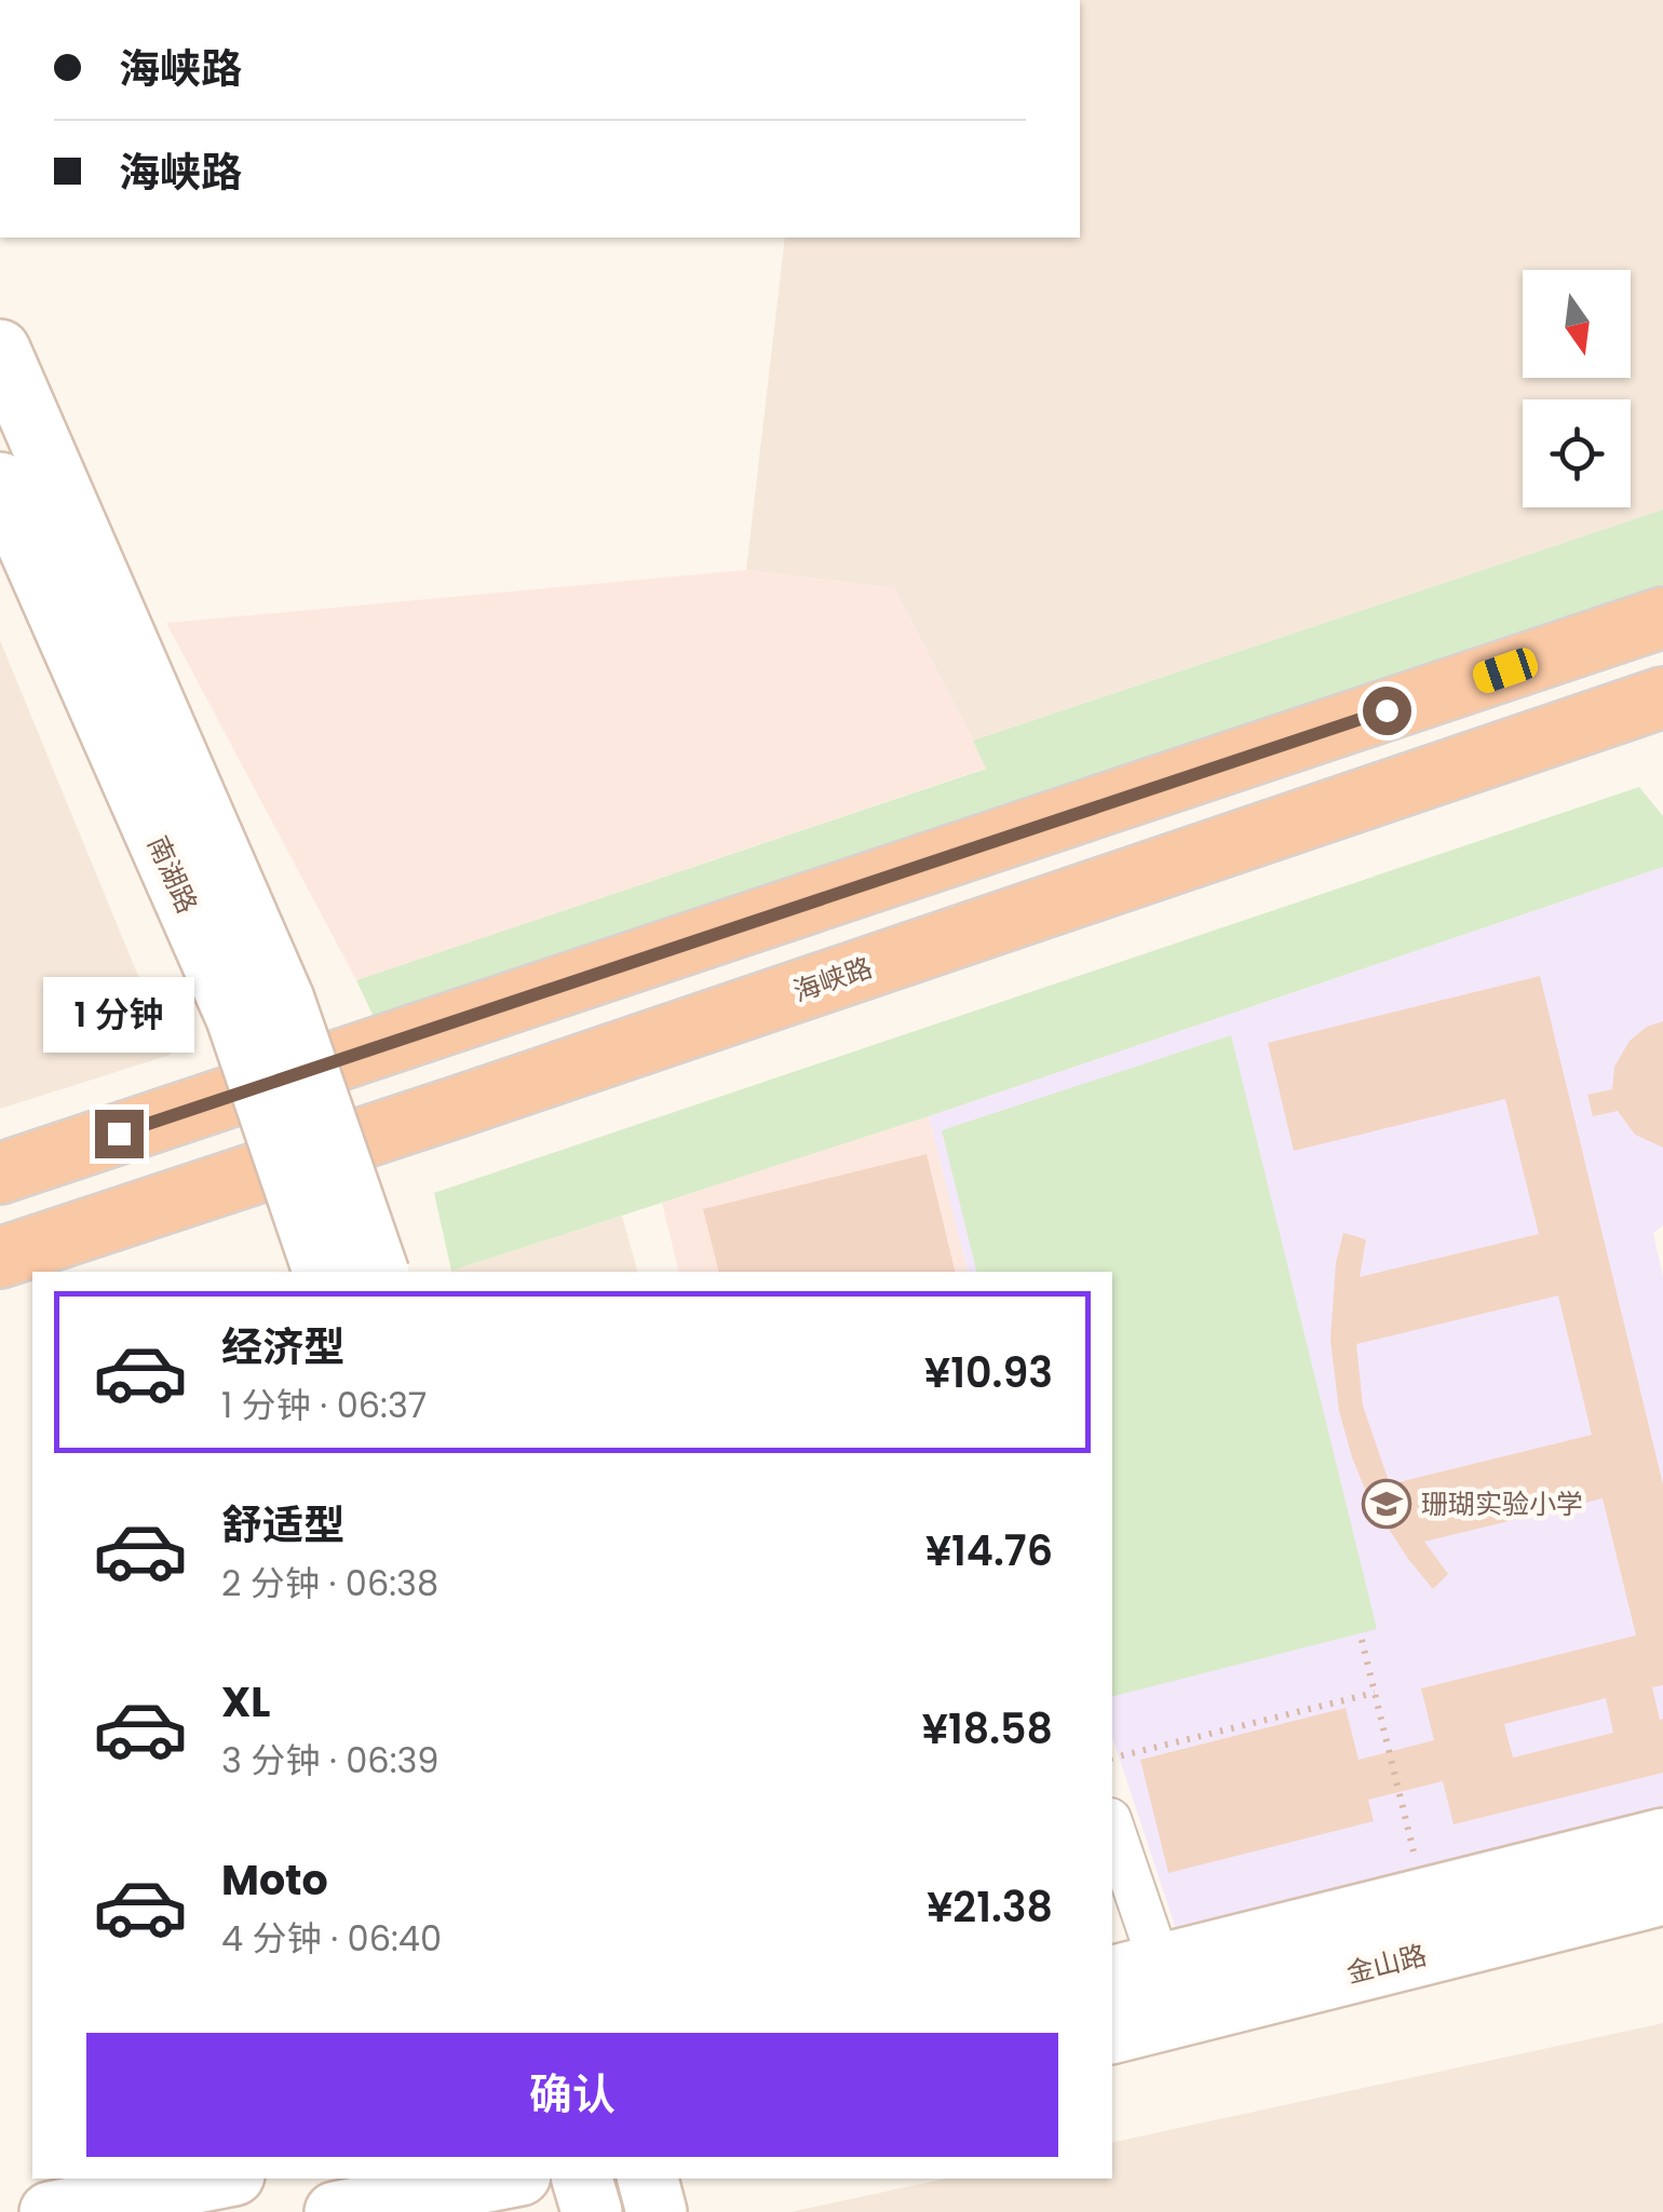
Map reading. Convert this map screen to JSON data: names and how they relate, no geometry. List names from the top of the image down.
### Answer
{
  "streets": {
    "highway": ["海峡路"],
    "main road": ["南湖路", "金山路"]
  },
  "places": {
    "school or university": ["珊瑚实验小学"]
  },
  "north": "bottom",
  "page": {
    "banner": ["海峡路", "海峡路"],
    "bubble": "1 分钟",
    "list": [
      {
        "name": "经济型",
        "note": "1 分钟 · 06:37",
        "value": "¥10.93"
      },
      {
        "name": "舒适型",
        "note": "2 分钟 · 06:38",
        "value": "¥14.76"
      },
      {
        "name": "XL",
        "note": "3 分钟 · 06:39",
        "value": "¥18.58"
      },
      {
        "name": "Moto",
        "note": "4 分钟 · 06:40",
        "value": "¥21.38"
      }
    ],
    "buttons": "确认"
  }
}
